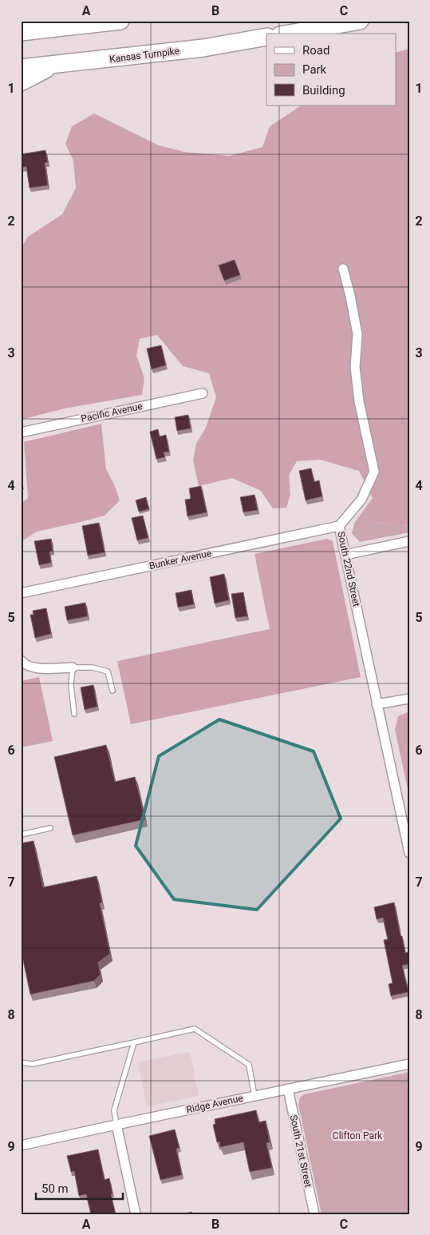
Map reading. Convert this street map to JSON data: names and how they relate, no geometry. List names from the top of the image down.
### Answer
{
  "streets": {
    "highway": ["Kansas Turnpike"],
    "street": [
      "Pacific Avenue",
      "Bunker Avenue",
      "South 22nd Street",
      "Ridge Avenue",
      "South 21st Street"
    ]
  },
  "crossings": [
    ["Bunker Avenue", "South 22nd Street"],
    ["Ridge Avenue", "South 21st Street"]
  ],
  "parks": ["Clifton Park"],
  "legend": ["Road", "Park", "Building"],
  "scale_bar": "50 m",
  "grid": {
    "columns": ["A", "B", "C"],
    "rows": [
      "1",
      "2",
      "3",
      "4",
      "5",
      "6",
      "7",
      "8",
      "9"
    ]
  }
}
